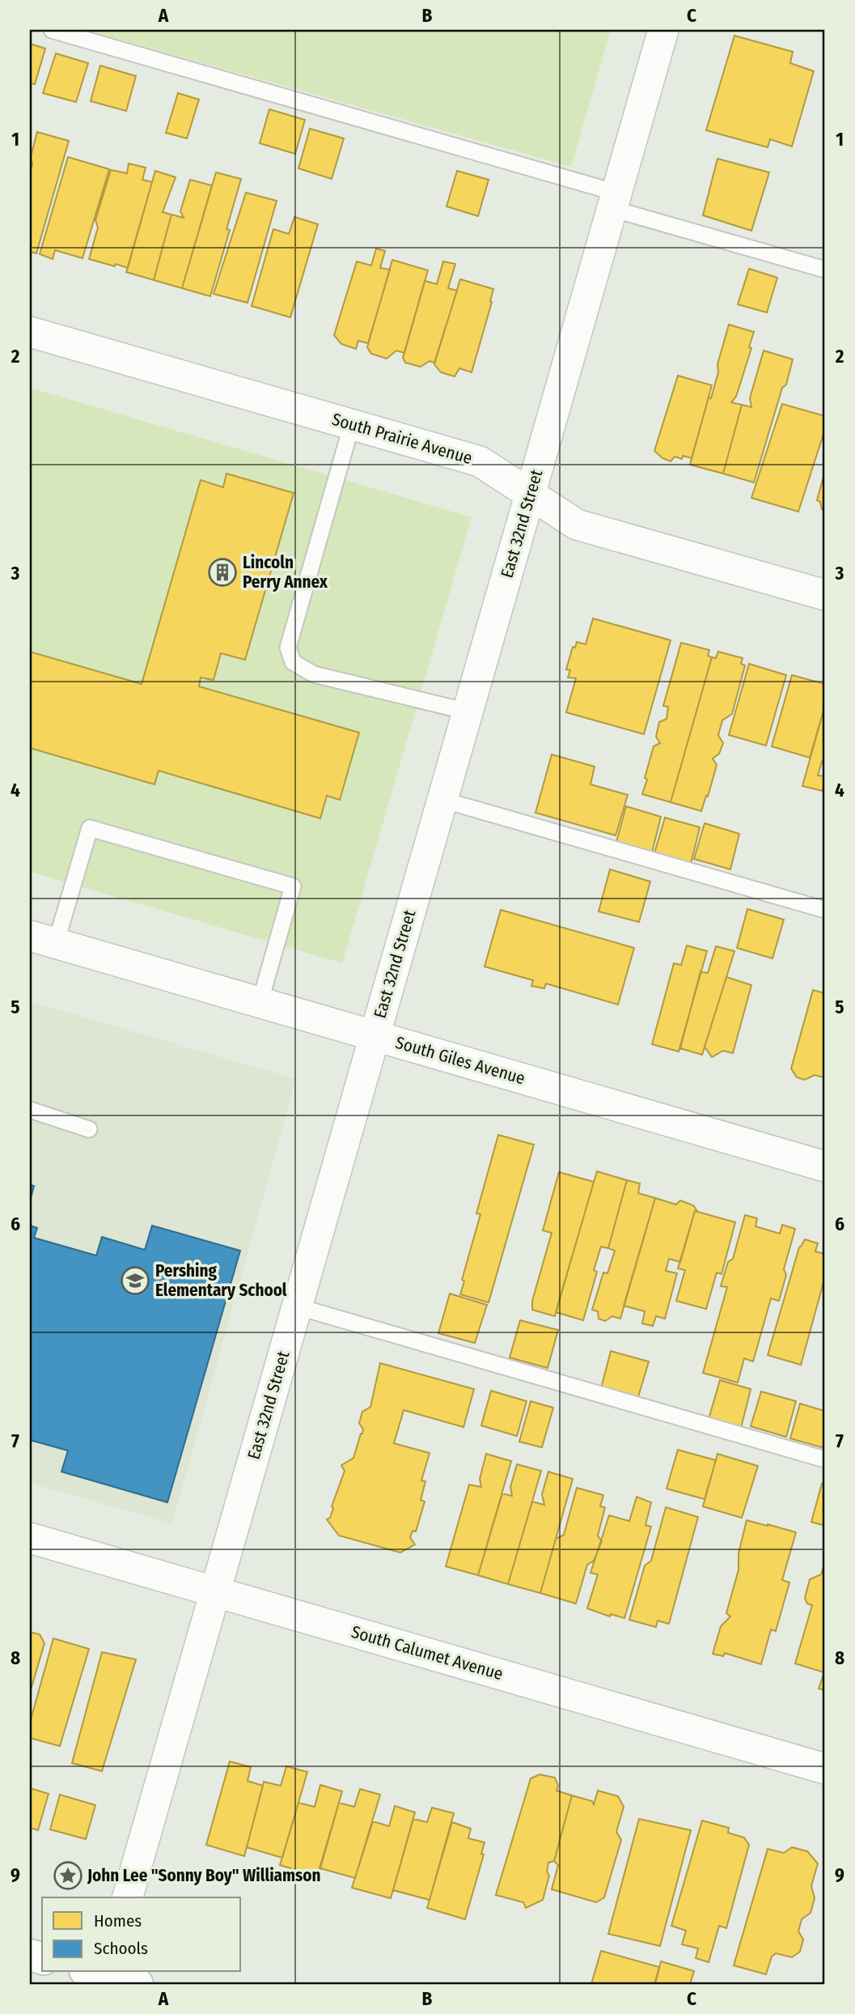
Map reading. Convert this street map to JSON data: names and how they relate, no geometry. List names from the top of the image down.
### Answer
{
  "streets": {
    "street": [
      "South Prairie Avenue",
      "East 32nd Street",
      "South Giles Avenue",
      "South Calumet Avenue"
    ]
  },
  "crossings": [
    ["South Prairie Avenue", "East 32nd Street"],
    ["East 32nd Street", "South Giles Avenue"],
    ["East 32nd Street", "South Calumet Avenue"]
  ],
  "places": {
    "building": ["Lincoln Perry Annex"],
    "school or university": ["Pershing Elementary School"],
    "place": ["John Lee \"Sonny Boy\" Williamson"]
  },
  "legend": ["Homes", "Schools"],
  "grid": {
    "columns": ["A", "B", "C"],
    "rows": [
      "1",
      "2",
      "3",
      "4",
      "5",
      "6",
      "7",
      "8",
      "9"
    ]
  }
}
